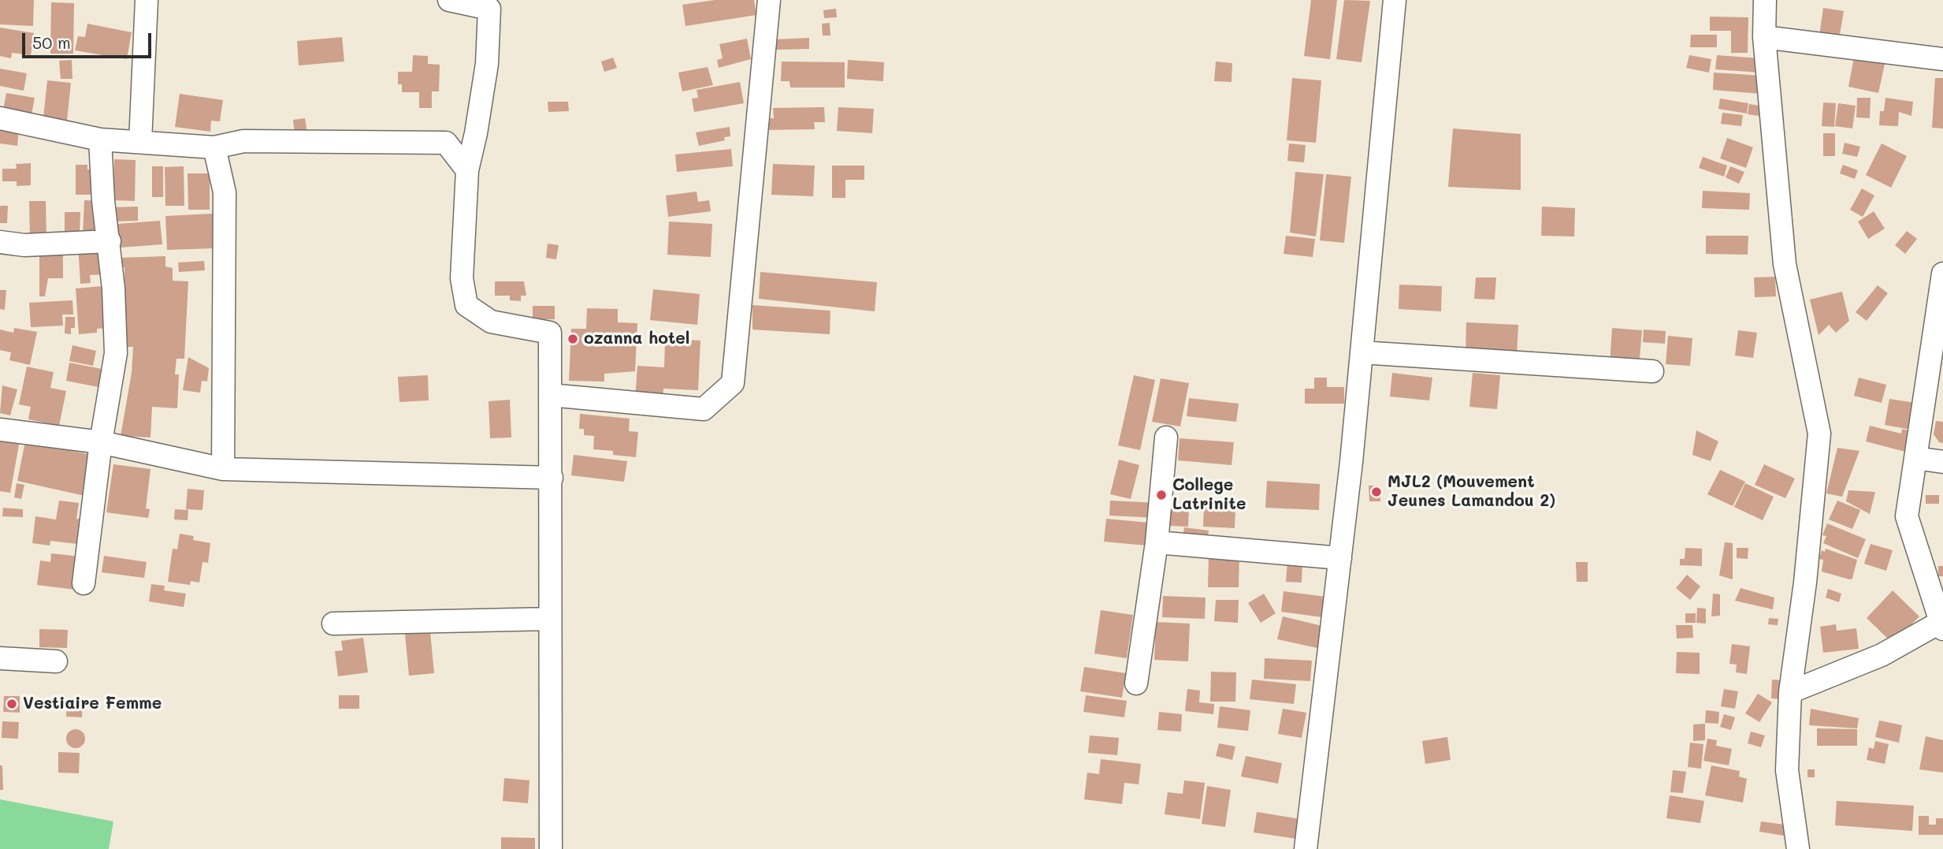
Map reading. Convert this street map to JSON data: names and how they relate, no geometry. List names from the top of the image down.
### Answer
{
  "places": [
    "ozanna hotel",
    "MJL2 (Mouvement Jeunes Lamandou 2)",
    "College Latrinite",
    "Vestiaire Femme"
  ],
  "scale_bar": "50 m"
}
